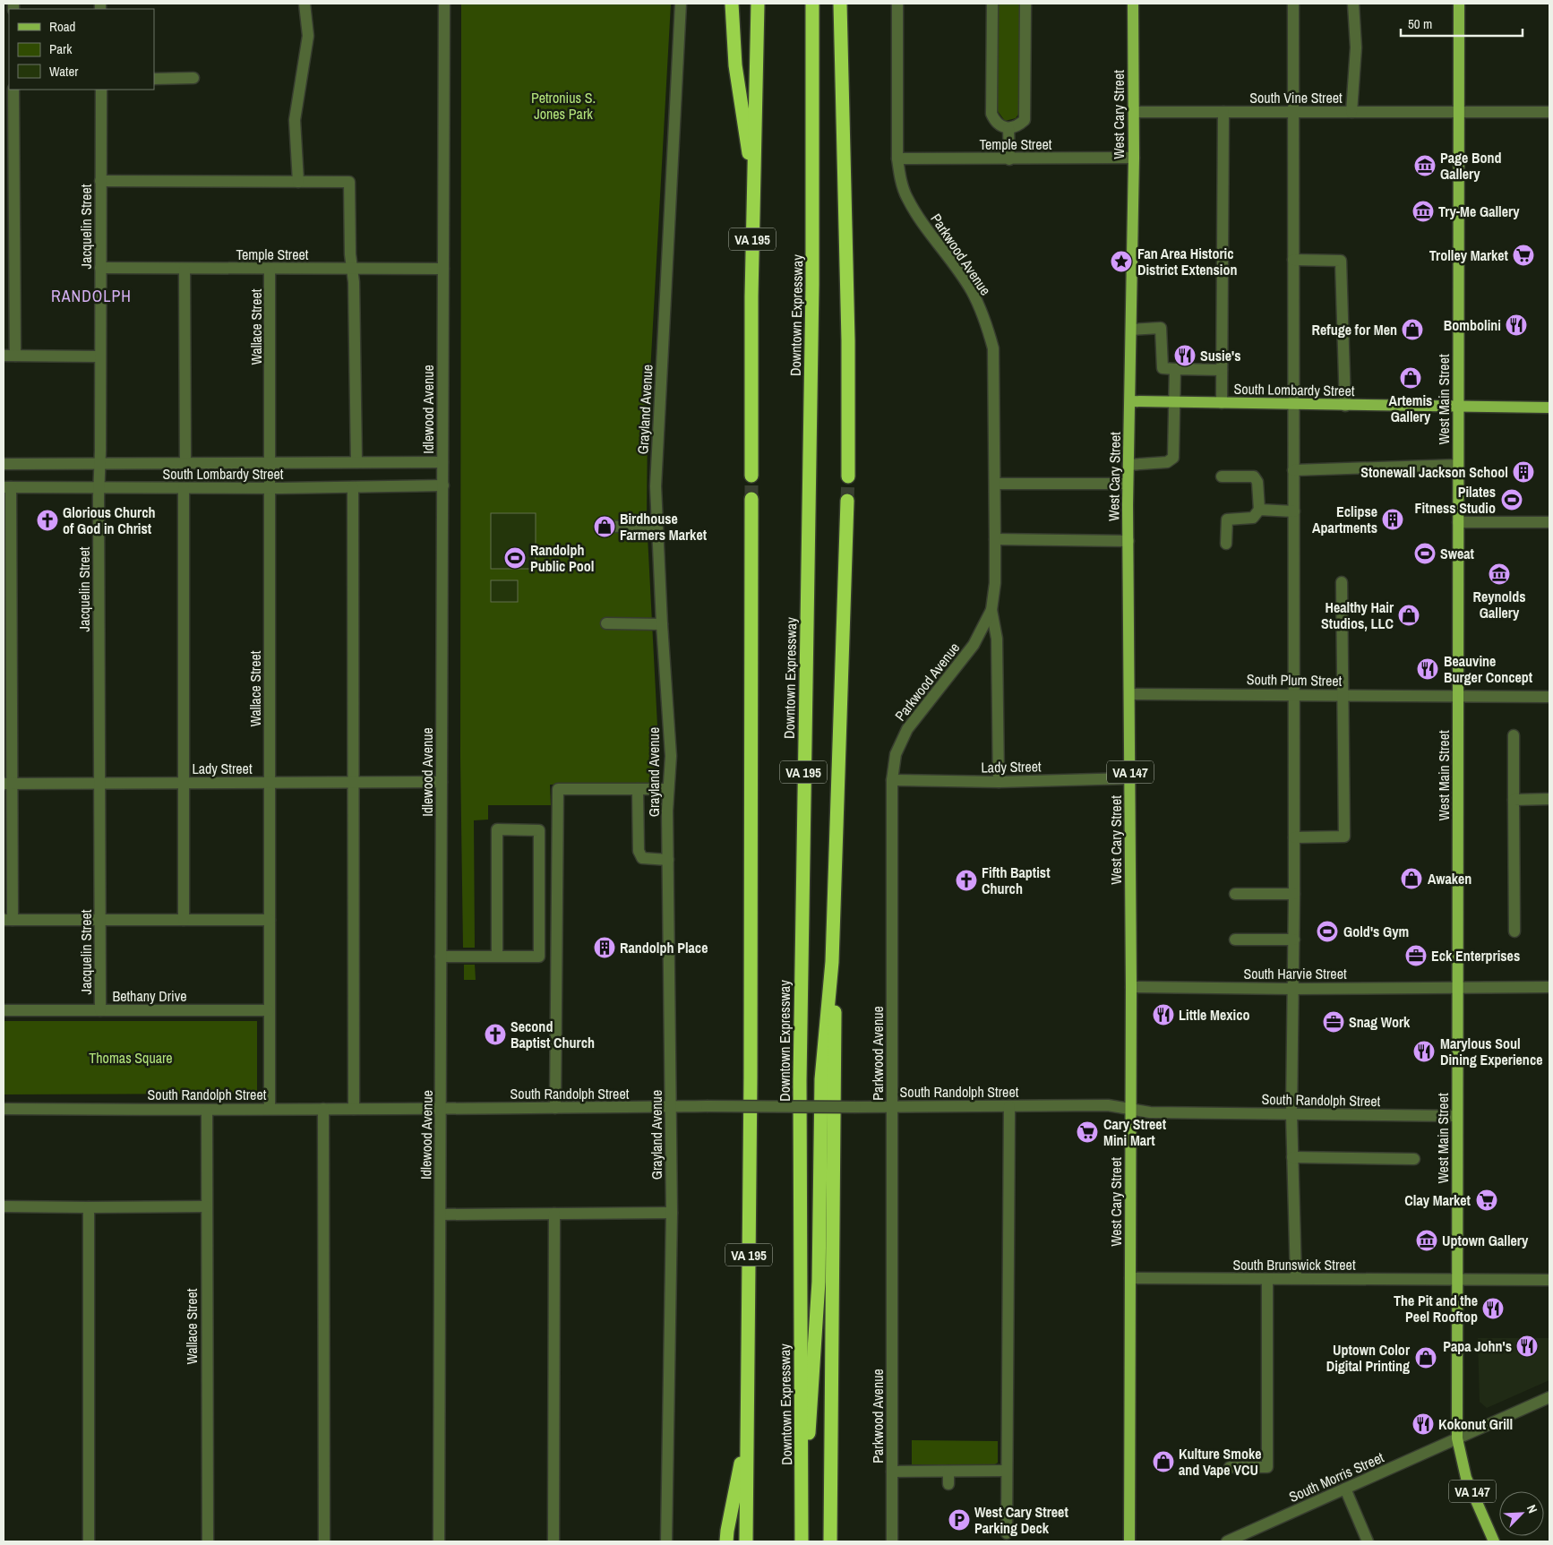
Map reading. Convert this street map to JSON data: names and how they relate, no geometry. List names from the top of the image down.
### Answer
{
  "streets": {
    "highway": ["VA 195", "Downtown Expressway"],
    "main road": [
      "West Cary Street",
      "South Lombardy Street",
      "West Main Street",
      "VA 147"
    ],
    "street": [
      "South Vine Street",
      "Temple Street",
      "Jacquelin Street",
      "Parkwood Avenue",
      "Wallace Street",
      "Idlewood Avenue",
      "Grayland Avenue",
      "South Plum Street",
      "Lady Street",
      "South Harvie Street",
      "Bethany Drive",
      "South Randolph Street",
      "South Brunswick Street",
      "South Morris Street"
    ]
  },
  "crossings": [
    ["South Vine Street", "West Cary Street"],
    ["South Vine Street", "West Main Street"],
    ["West Cary Street", "Temple Street"],
    ["West Cary Street", "South Lombardy Street"],
    ["West Cary Street", "South Plum Street"],
    ["West Cary Street", "Lady Street"],
    ["West Cary Street", "South Harvie Street"],
    ["West Cary Street", "South Randolph Street"],
    ["West Cary Street", "South Brunswick Street"],
    ["Temple Street", "Jacquelin Street"],
    ["Temple Street", "Parkwood Avenue"],
    ["Temple Street", "Wallace Street"],
    ["Temple Street", "Idlewood Avenue"],
    ["Jacquelin Street", "South Lombardy Street"],
    ["Jacquelin Street", "Lady Street"],
    ["Jacquelin Street", "Bethany Drive"],
    ["Parkwood Avenue", "Lady Street"],
    ["Parkwood Avenue", "South Randolph Street"],
    ["Wallace Street", "South Lombardy Street"],
    ["Wallace Street", "Lady Street"],
    ["Wallace Street", "Bethany Drive"],
    ["Wallace Street", "South Randolph Street"],
    ["South Lombardy Street", "West Main Street"],
    ["South Lombardy Street", "Idlewood Avenue"],
    ["West Main Street", "South Plum Street"],
    ["West Main Street", "South Harvie Street"],
    ["West Main Street", "South Randolph Street"],
    ["West Main Street", "South Brunswick Street"],
    ["West Main Street", "South Morris Street"],
    ["Idlewood Avenue", "Lady Street"],
    ["Idlewood Avenue", "South Randolph Street"],
    ["Grayland Avenue", "South Randolph Street"]
  ],
  "districts": ["RANDOLPH"],
  "parks": ["Petronius S. Jones Park", "Thomas Square"],
  "places": {
    "museum": [
      "Page Bond Gallery",
      "Try-Me Gallery",
      "Reynolds Gallery",
      "Uptown Gallery"
    ],
    "supermarket": ["Trolley Market", "Cary Street Mini Mart", "Clay Market"],
    "place": ["Fan Area Historic District Extension"],
    "restaurant": [
      "Bombolini",
      "Susie's",
      "Beauvine Burger Concept",
      "Little Mexico",
      "Marylous Soul Dining Experience",
      "The Pit and the Peel Rooftop",
      "Papa John's",
      "Kokonut Grill"
    ],
    "shop": [
      "Refuge for Men",
      "Artemis Gallery",
      "Birdhouse Farmers Market",
      "Healthy Hair Studios, LLC",
      "Awaken",
      "Uptown Color Digital Printing",
      "Kulture Smoke and Vape VCU"
    ],
    "building": ["Stonewall Jackson School", "Eclipse Apartments", "Randolph Place"],
    "sports": [
      "Pilates Fitness Studio",
      "Sweat",
      "Randolph Public Pool",
      "Gold's Gym"
    ],
    "church": ["Glorious Church of God in Christ", "Fifth Baptist Church", "Second Baptist Church"],
    "office": ["Eck Enterprises", "Snag Work"],
    "parking": ["West Cary Street Parking Deck"]
  },
  "legend": ["Road", "Park", "Water"],
  "scale_bar": "50 m",
  "north": "top right"
}
